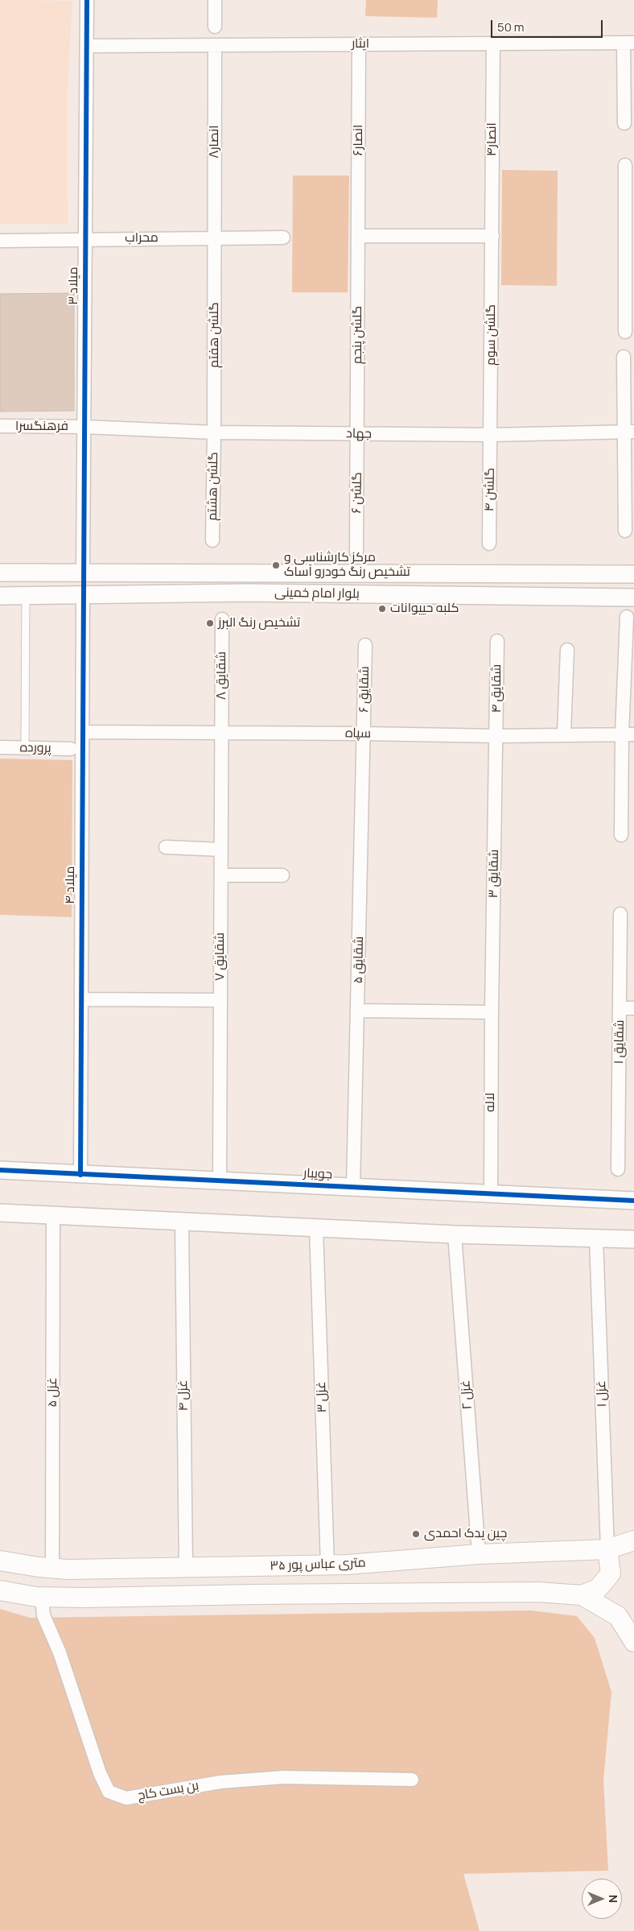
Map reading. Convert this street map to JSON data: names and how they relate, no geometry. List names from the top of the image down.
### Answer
{
  "streets": {
    "main road": ["۳۵ متری عباس پور"],
    "street": [
      "ایثار",
      "انصار۴",
      "انصار۶",
      "انصار۸",
      "محراب",
      "میلاد ۳",
      "گلشن هفتم",
      "گلشن پنجم",
      "گلشن سوم",
      "فرهنگسرا",
      "جهاد",
      "گلشن هشتم",
      "گلشن ۴",
      "گلشن ۶",
      "بلوار امام خمینی",
      "شقایق ۸",
      "شقایق ۴",
      "شقایق ۶",
      "سپاه",
      "پرورده",
      "شقایق ۳",
      "میلاد ۴",
      "شقایق ۷",
      "شقایق ۵",
      "شقایق ۱",
      "لاله",
      "جویبار",
      "غزل ۵",
      "غزل ۱",
      "غزل ۲",
      "غزل ۴",
      "غزل ۳",
      "بن بست کاج"
    ]
  },
  "crossings": [
    ["ایثار", "انصار۴"],
    ["ایثار", "انصار۶"],
    ["ایثار", "انصار۸"],
    ["ایثار", "میلاد ۳"],
    ["انصار۴", "گلشن سوم"],
    ["انصار۶", "گلشن پنجم"],
    ["انصار۸", "محراب"],
    ["انصار۸", "گلشن هفتم"],
    ["محراب", "میلاد ۳"],
    ["محراب", "گلشن هفتم"],
    ["میلاد ۳", "فرهنگسرا"],
    ["میلاد ۳", "جهاد"],
    ["میلاد ۳", "بلوار امام خمینی"],
    ["گلشن هفتم", "جهاد"],
    ["گلشن هفتم", "گلشن هشتم"],
    ["گلشن پنجم", "جهاد"],
    ["گلشن پنجم", "گلشن ۶"],
    ["گلشن سوم", "جهاد"],
    ["گلشن سوم", "گلشن ۴"],
    ["فرهنگسرا", "جهاد"],
    ["جهاد", "گلشن هشتم"],
    ["جهاد", "گلشن ۴"],
    ["جهاد", "گلشن ۶"],
    ["بلوار امام خمینی", "میلاد ۴"],
    ["شقایق ۸", "سپاه"],
    ["شقایق ۸", "شقایق ۷"],
    ["شقایق ۴", "سپاه"],
    ["شقایق ۴", "شقایق ۳"],
    ["شقایق ۶", "سپاه"],
    ["شقایق ۶", "شقایق ۵"],
    ["سپاه", "شقایق ۳"],
    ["سپاه", "میلاد ۴"],
    ["سپاه", "شقایق ۷"],
    ["سپاه", "شقایق ۵"],
    ["شقایق ۳", "لاله"],
    ["میلاد ۴", "جویبار"],
    ["شقایق ۷", "جویبار"],
    ["شقایق ۵", "جویبار"],
    ["لاله", "جویبار"],
    ["غزل ۵", "۳۵ متری عباس پور"],
    ["غزل ۱", "۳۵ متری عباس پور"],
    ["غزل ۲", "۳۵ متری عباس پور"],
    ["غزل ۴", "۳۵ متری عباس پور"],
    ["غزل ۳", "۳۵ متری عباس پور"]
  ],
  "places": [
    "مرکز کارشناسی و تشخیص رنگ خودرو آساک",
    "کلبه حییوانات",
    "تشخیص رنگ البرز",
    "چین یدک احمدی"
  ],
  "scale_bar": "50 m",
  "north": "right"
}
